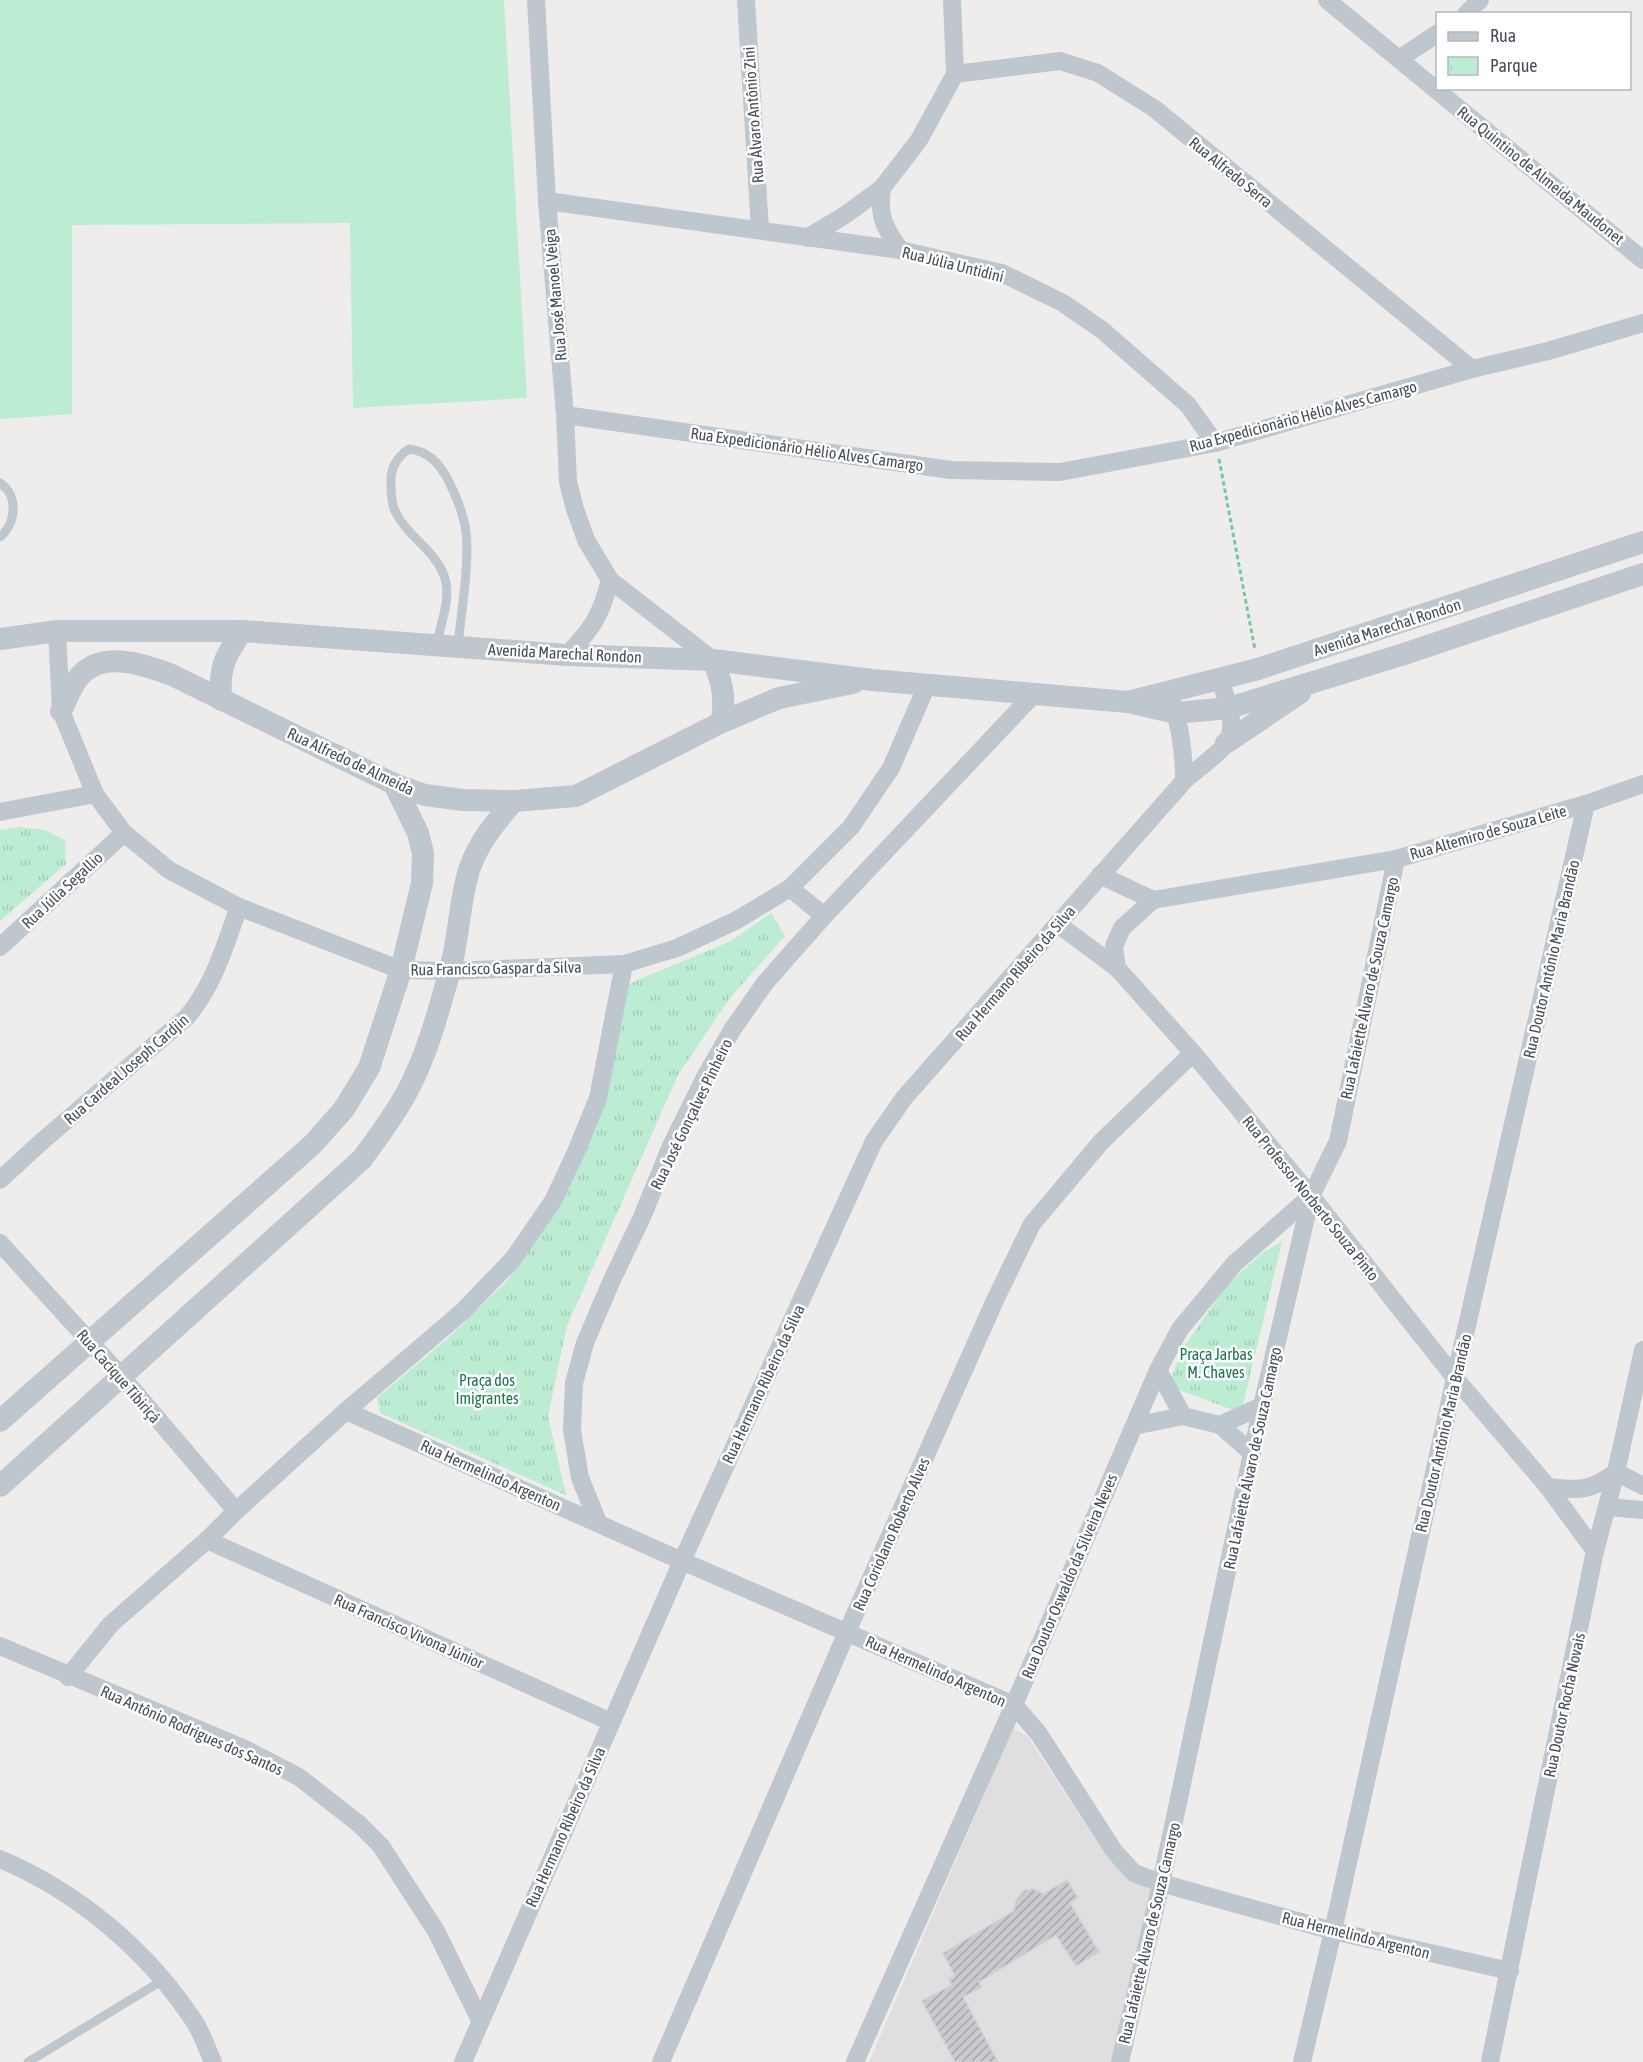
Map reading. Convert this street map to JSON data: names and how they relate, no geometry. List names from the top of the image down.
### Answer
{
  "streets": {
    "street": [
      "Rua Álvaro Antônio Zini",
      "Rua Alfredo Serra",
      "Rua Quintino de Almeida Maudonet",
      "Rua Júlia Untidini",
      "Rua José Manoel Veiga",
      "Rua Expedicionário Hélio Alves Camargo",
      "Avenida Marechal Rondon",
      "Rua Alfredo de Almeida",
      "Rua Altemiro de Souza Leite",
      "Rua Júlia Segallio",
      "Rua Doutor Antônio Maria Brandão",
      "Rua Francisco Gaspar da Silva",
      "Rua Hermano Ribeiro da Silva",
      "Rua Lafaiette Álvaro de Souza Camargo",
      "Rua Cardeal Joseph Cardjin",
      "Rua José Gonçalves Pinheiro",
      "Rua Professor Norberto Souza Pinto",
      "Rua Cacique Tibiriçá",
      "Rua Hermelindo Argenton",
      "Rua Coriolano Roberto Alves",
      "Rua Doutor Oswaldo da Silveira Neves",
      "Rua Francisco Vivona Júnior",
      "Rua Doutor Rocha Novais",
      "Rua Antônio Rodrigues dos Santos"
    ]
  },
  "crossings": [
    ["Rua Álvaro Antônio Zini", "Rua Júlia Untidini"],
    ["Rua Alfredo Serra", "Rua Expedicionário Hélio Alves Camargo"],
    ["Rua Júlia Untidini", "Rua José Manoel Veiga"],
    ["Rua Júlia Untidini", "Rua Expedicionário Hélio Alves Camargo"],
    ["Rua José Manoel Veiga", "Rua Expedicionário Hélio Alves Camargo"],
    ["Rua José Manoel Veiga", "Avenida Marechal Rondon"],
    ["Avenida Marechal Rondon", "Rua Alfredo de Almeida"],
    ["Avenida Marechal Rondon", "Rua Francisco Gaspar da Silva"],
    ["Avenida Marechal Rondon", "Rua José Gonçalves Pinheiro"],
    ["Rua Alfredo de Almeida", "Rua Francisco Gaspar da Silva"],
    ["Rua Altemiro de Souza Leite", "Rua Doutor Antônio Maria Brandão"],
    ["Rua Altemiro de Souza Leite", "Rua Lafaiette Álvaro de Souza Camargo"],
    ["Rua Júlia Segallio", "Rua Francisco Gaspar da Silva"],
    ["Rua Doutor Antônio Maria Brandão", "Rua Professor Norberto Souza Pinto"],
    ["Rua Doutor Antônio Maria Brandão", "Rua Hermelindo Argenton"],
    ["Rua Francisco Gaspar da Silva", "Rua Cardeal Joseph Cardjin"],
    ["Rua Hermano Ribeiro da Silva", "Rua Professor Norberto Souza Pinto"],
    ["Rua Hermano Ribeiro da Silva", "Rua Hermelindo Argenton"],
    ["Rua Hermano Ribeiro da Silva", "Rua Francisco Vivona Júnior"],
    ["Rua Hermano Ribeiro da Silva", "Rua Antônio Rodrigues dos Santos"],
    ["Rua Lafaiette Álvaro de Souza Camargo", "Rua Professor Norberto Souza Pinto"],
    ["Rua Lafaiette Álvaro de Souza Camargo", "Rua Hermelindo Argenton"],
    ["Rua Lafaiette Álvaro de Souza Camargo", "Rua Doutor Oswaldo da Silveira Neves"],
    ["Rua José Gonçalves Pinheiro", "Rua Hermelindo Argenton"],
    ["Rua Professor Norberto Souza Pinto", "Rua Coriolano Roberto Alves"],
    ["Rua Professor Norberto Souza Pinto", "Rua Doutor Oswaldo da Silveira Neves"],
    ["Rua Professor Norberto Souza Pinto", "Rua Doutor Rocha Novais"],
    ["Rua Hermelindo Argenton", "Rua Coriolano Roberto Alves"],
    ["Rua Hermelindo Argenton", "Rua Doutor Oswaldo da Silveira Neves"],
    ["Rua Hermelindo Argenton", "Rua Doutor Rocha Novais"]
  ],
  "parks": ["Praça Jarbas M. Chaves", "Praça dos Imigrantes"],
  "legend": ["Rua", "Parque"]
}
